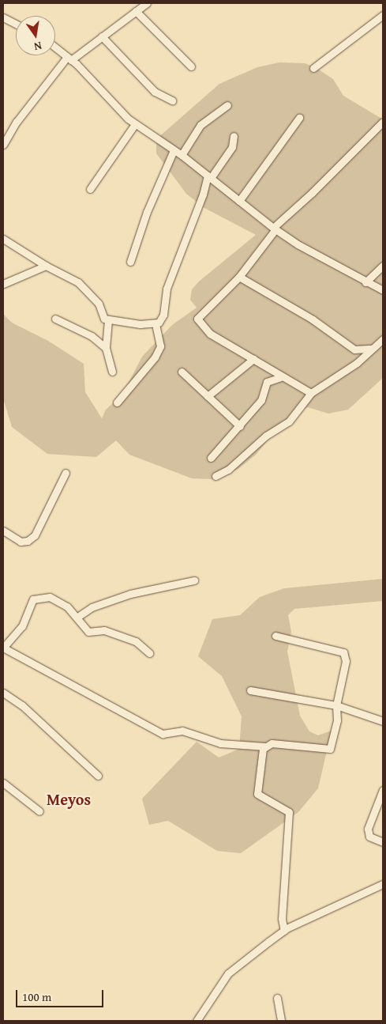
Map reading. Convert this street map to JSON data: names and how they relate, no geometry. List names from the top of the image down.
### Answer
{
  "districts": ["Meyos"],
  "scale_bar": "100 m",
  "north": "bottom"
}
